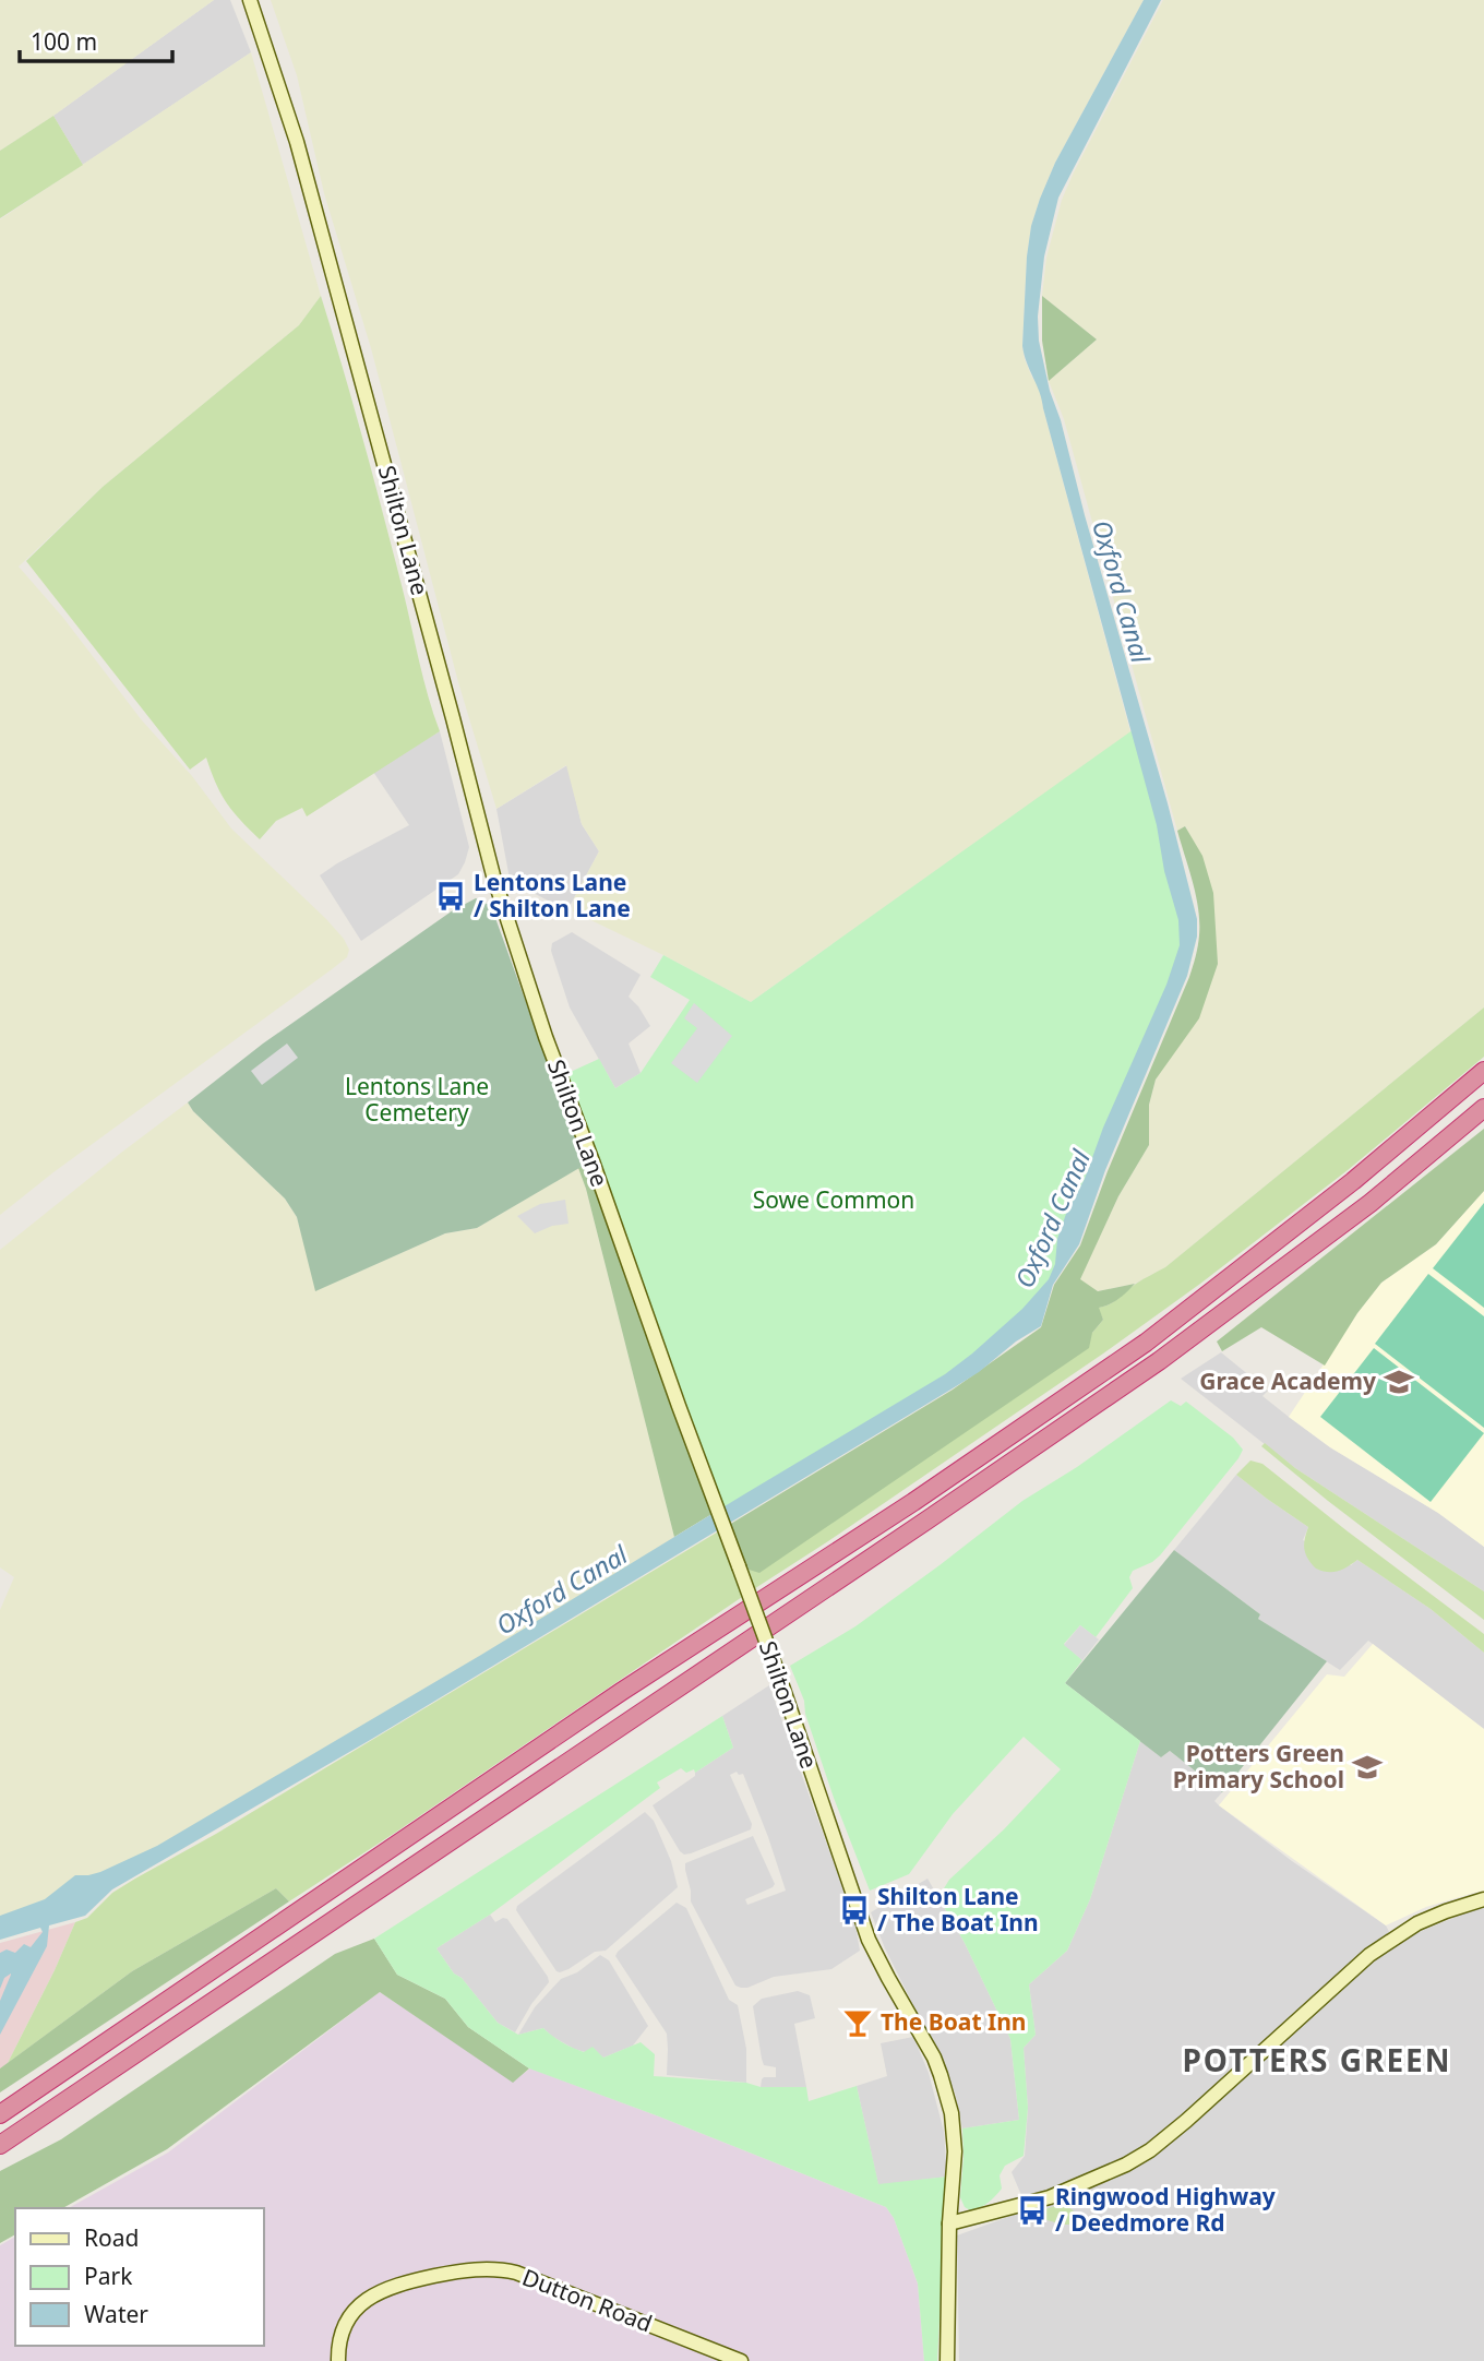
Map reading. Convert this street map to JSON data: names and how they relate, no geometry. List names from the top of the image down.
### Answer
{
  "streets": {
    "street": ["Shilton Lane", "Dutton Road"]
  },
  "districts": ["POTTERS GREEN"],
  "water": ["Oxford Canal"],
  "parks": ["Lentons Lane Cemetery", "Sowe Common"],
  "places": {
    "bus stop": ["Lentons Lane / Shilton Lane", "Shilton Lane / The Boat Inn", "Ringwood Highway / Deedmore Rd"],
    "school or university": ["Grace Academy", "Potters Green Primary School"],
    "bar": ["The Boat Inn"]
  },
  "legend": ["Road", "Park", "Water"],
  "scale_bar": "100 m"
}
